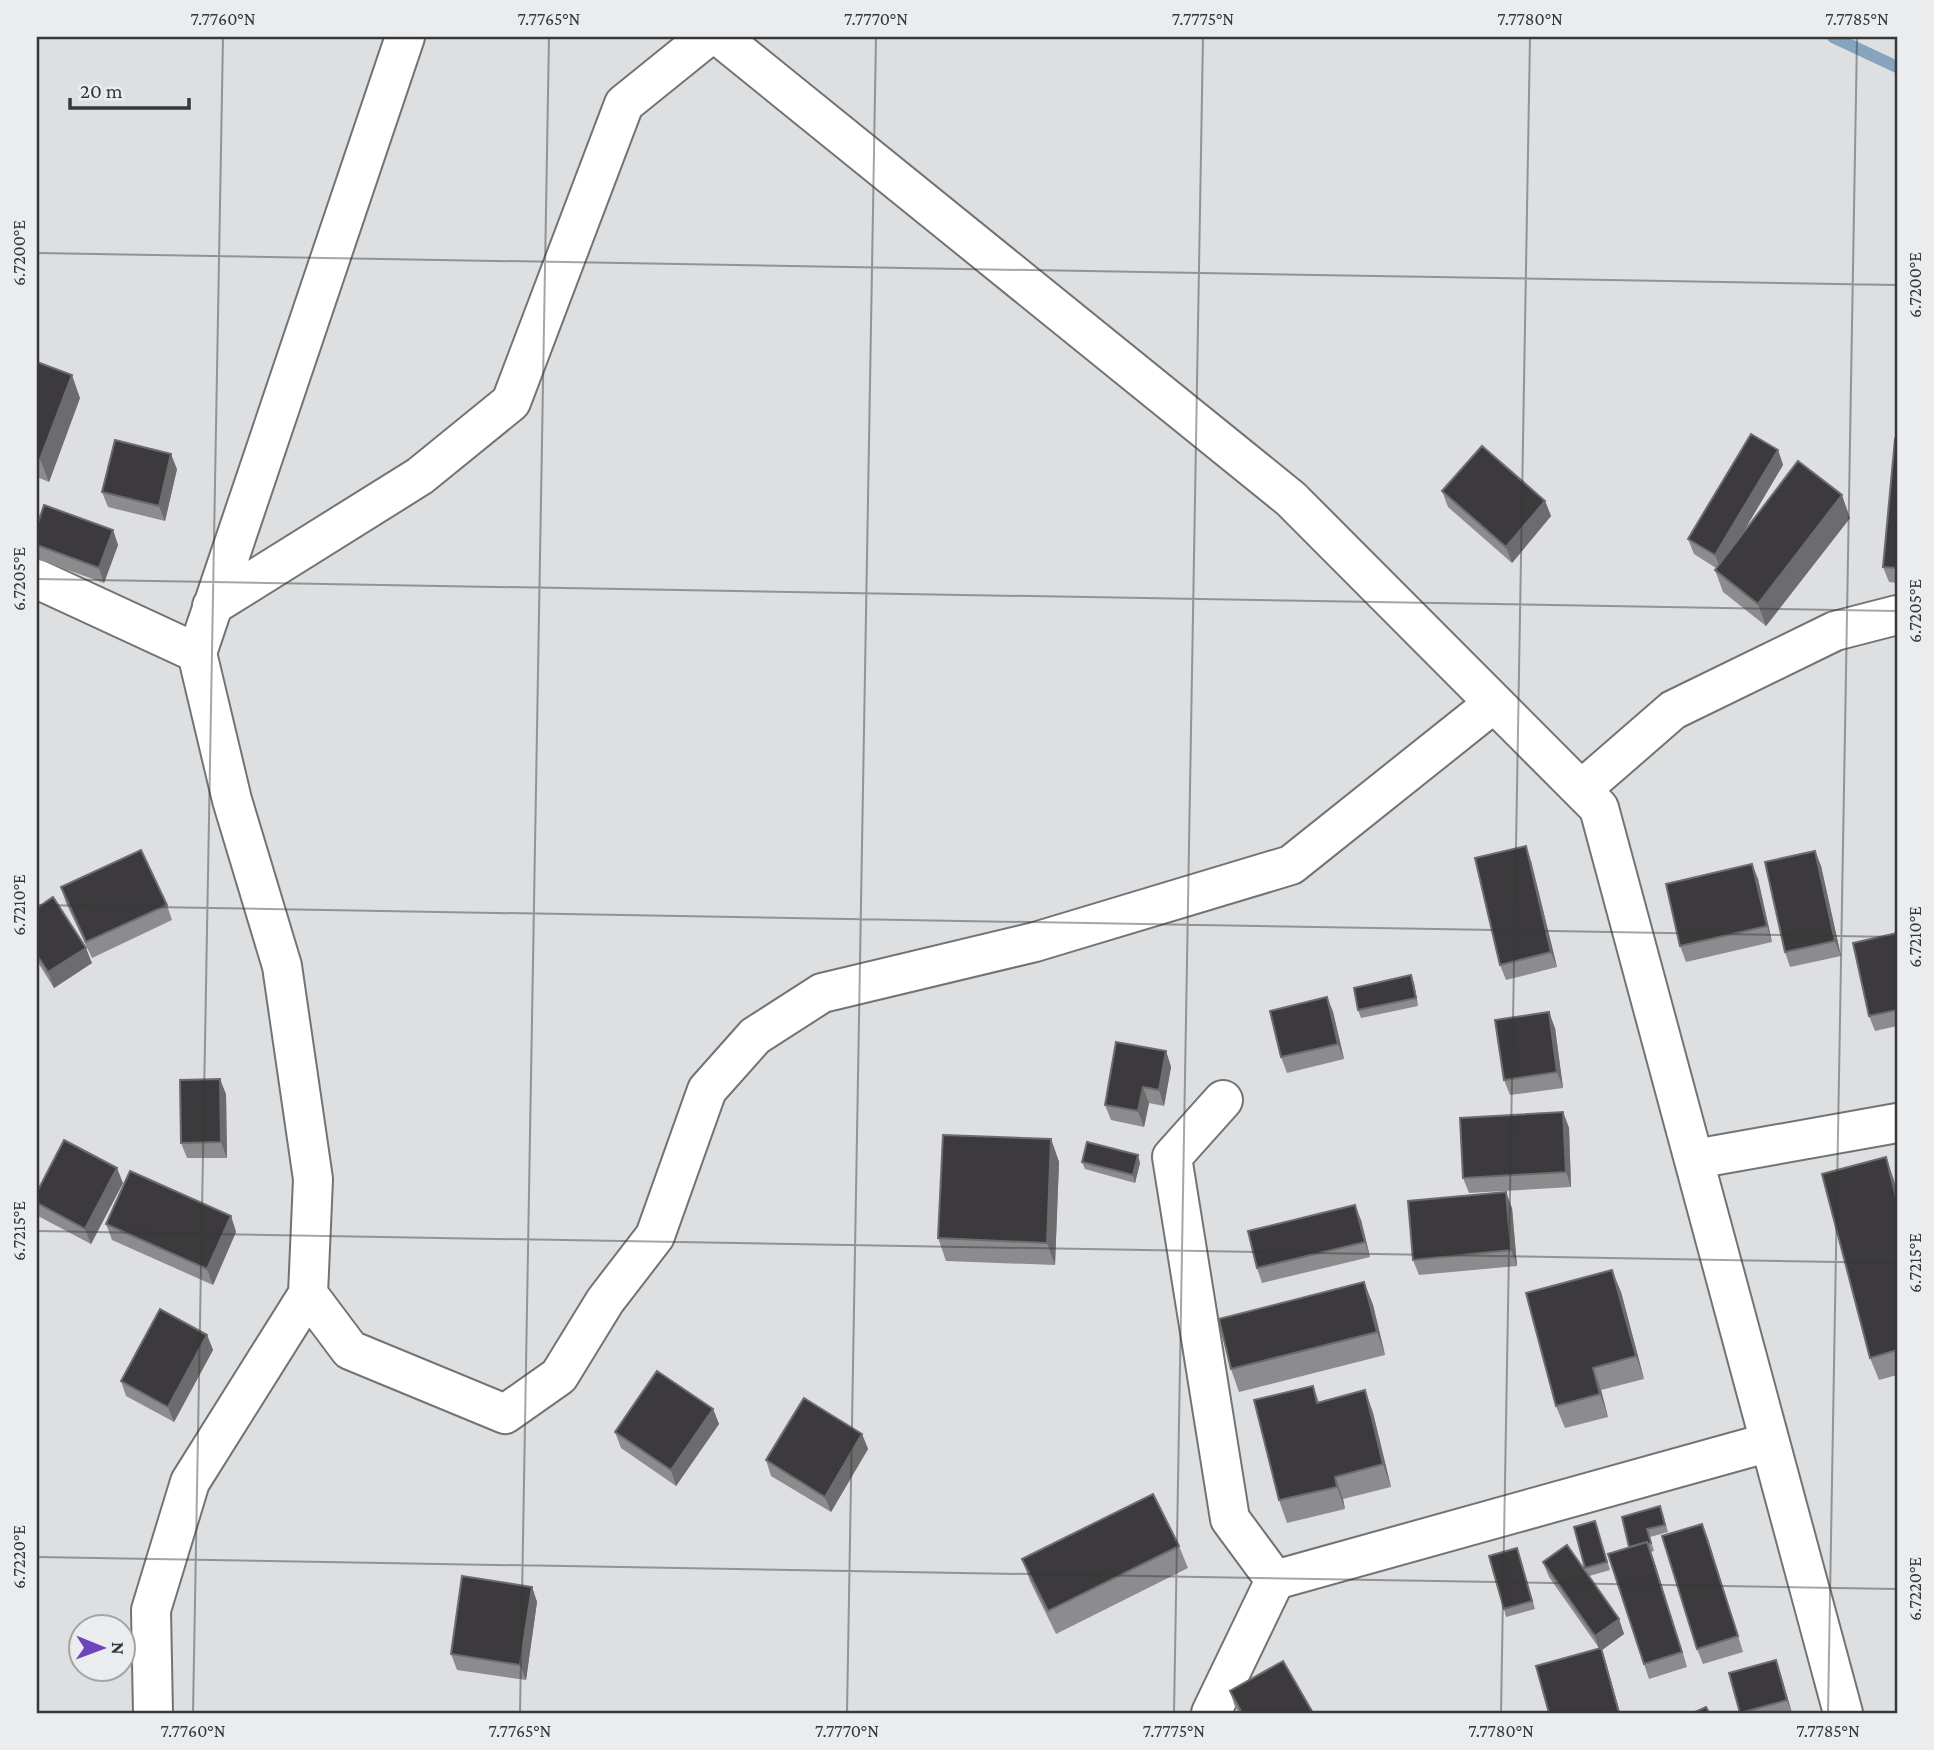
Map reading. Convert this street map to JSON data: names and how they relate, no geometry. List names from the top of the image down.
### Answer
{
  "scale_bar": "20 m",
  "north": "right",
  "coordinates": [
    "7.7760°N",
    "7.7765°N",
    "7.7770°N",
    "7.7775°N",
    "7.7780°N",
    "7.7785°N",
    "6.7200°E",
    "6.7205°E",
    "6.7210°E",
    "6.7215°E",
    "6.7220°E"
  ]
}
